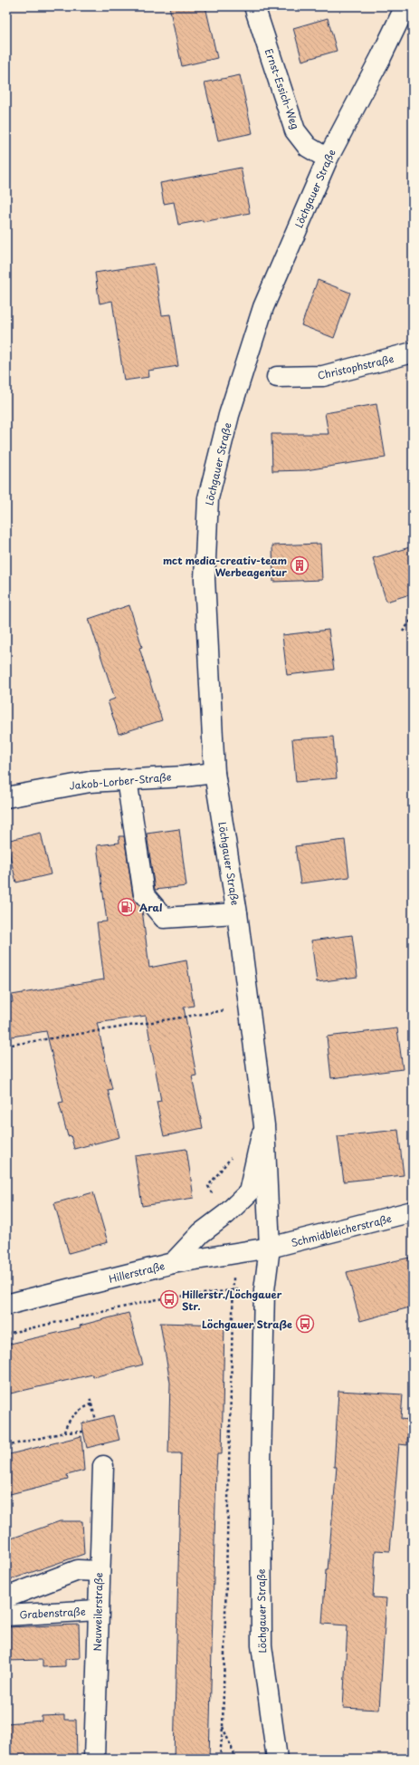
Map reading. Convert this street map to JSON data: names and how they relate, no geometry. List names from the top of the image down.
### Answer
{
  "streets": {
    "main road": [
      "Ernst-Essich-Weg",
      "Löchgauer Straße",
      "Christophstraße",
      "Jakob-Lorber-Straße",
      "Schmidbleicherstraße",
      "Hillerstraße",
      "Neuweilerstraße",
      "Grabenstraße"
    ]
  },
  "crossings": [
    ["Ernst-Essich-Weg", "Löchgauer Straße"],
    ["Löchgauer Straße", "Jakob-Lorber-Straße"],
    ["Löchgauer Straße", "Schmidbleicherstraße"],
    ["Löchgauer Straße", "Hillerstraße"],
    ["Schmidbleicherstraße", "Hillerstraße"],
    ["Neuweilerstraße", "Grabenstraße"]
  ],
  "places": {
    "building": ["mct media-creativ-team Werbeagentur"],
    "fuel station": ["Aral"],
    "bus stop": ["Hillerstr./Löchgauer Str.", "Löchgauer Straße"]
  }
}
